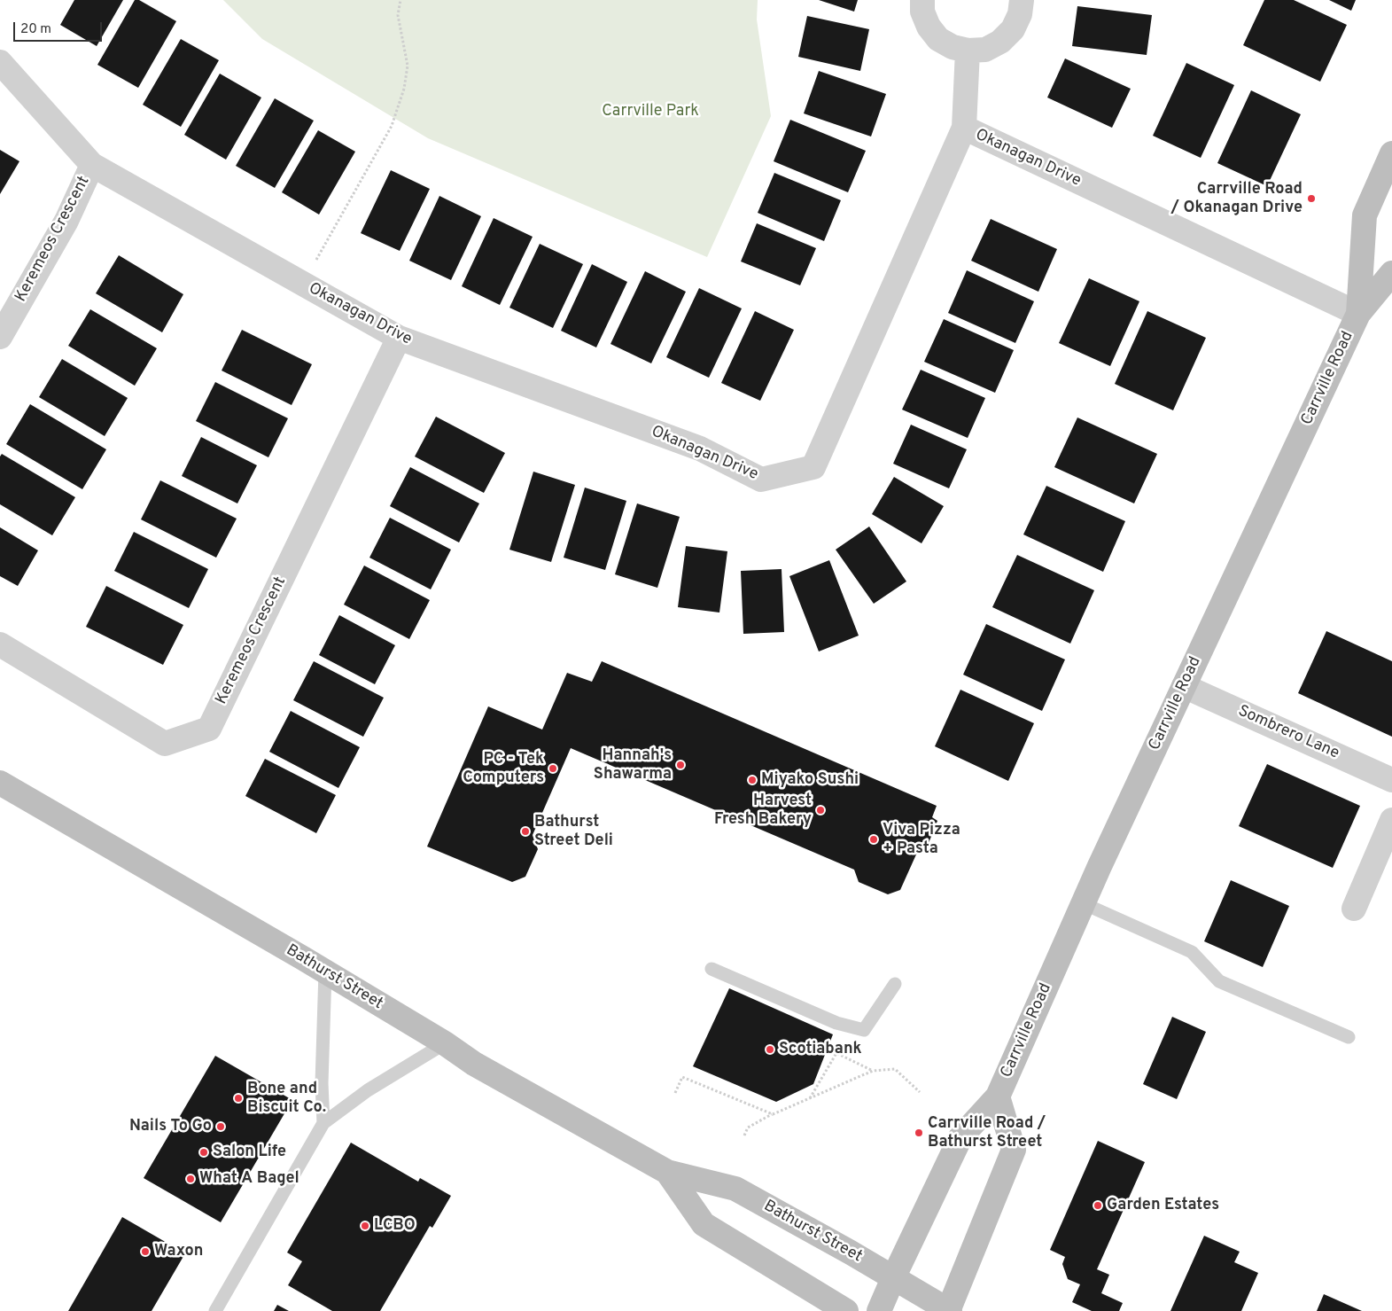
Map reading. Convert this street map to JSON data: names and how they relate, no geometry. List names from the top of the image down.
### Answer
{
  "streets": {
    "main road": ["Carrville Road", "Bathurst Street"],
    "street": ["Okanagan Drive", "Keremeos Crescent", "Sombrero Lane"]
  },
  "crossings": [
    ["Okanagan Drive", "Keremeos Crescent"],
    ["Okanagan Drive", "Carrville Road"],
    ["Carrville Road", "Sombrero Lane"],
    ["Carrville Road", "Bathurst Street"]
  ],
  "parks": ["Carrville Park"],
  "places": [
    "Carrville Road / Okanagan Drive",
    "Hannah's Shawarma",
    "PC - Tek Computers",
    "Miyako Sushi",
    "Harvest Fresh Bakery",
    "Bathurst Street Deli",
    "Viva Pizza + Pasta",
    "Scotiabank",
    "Bone and Biscuit Co.",
    "Nails To Go",
    "Carrville Road / Bathurst Street",
    "Salon Life",
    "What A Bagel",
    "Garden Estates",
    "LCBO",
    "Waxon"
  ],
  "scale_bar": "20 m"
}
